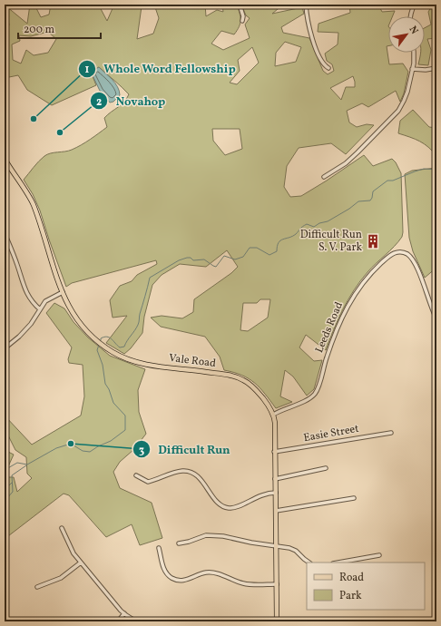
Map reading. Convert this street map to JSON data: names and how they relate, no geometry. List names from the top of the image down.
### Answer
{
  "streets": {
    "main road": ["Vale Road"],
    "street": ["Leeds Road", "Easie Street"]
  },
  "crossings": [
    ["Leeds Road", "Vale Road"],
    ["Vale Road", "Easie Street"]
  ],
  "places": {
    "other": ["Whole Word Fellowship", "Novahop", "Difficult Run"],
    "building": ["Difficult Run S. V. Park"]
  },
  "legend": ["Road", "Park"],
  "scale_bar": "200 m",
  "north": "top right"
}
